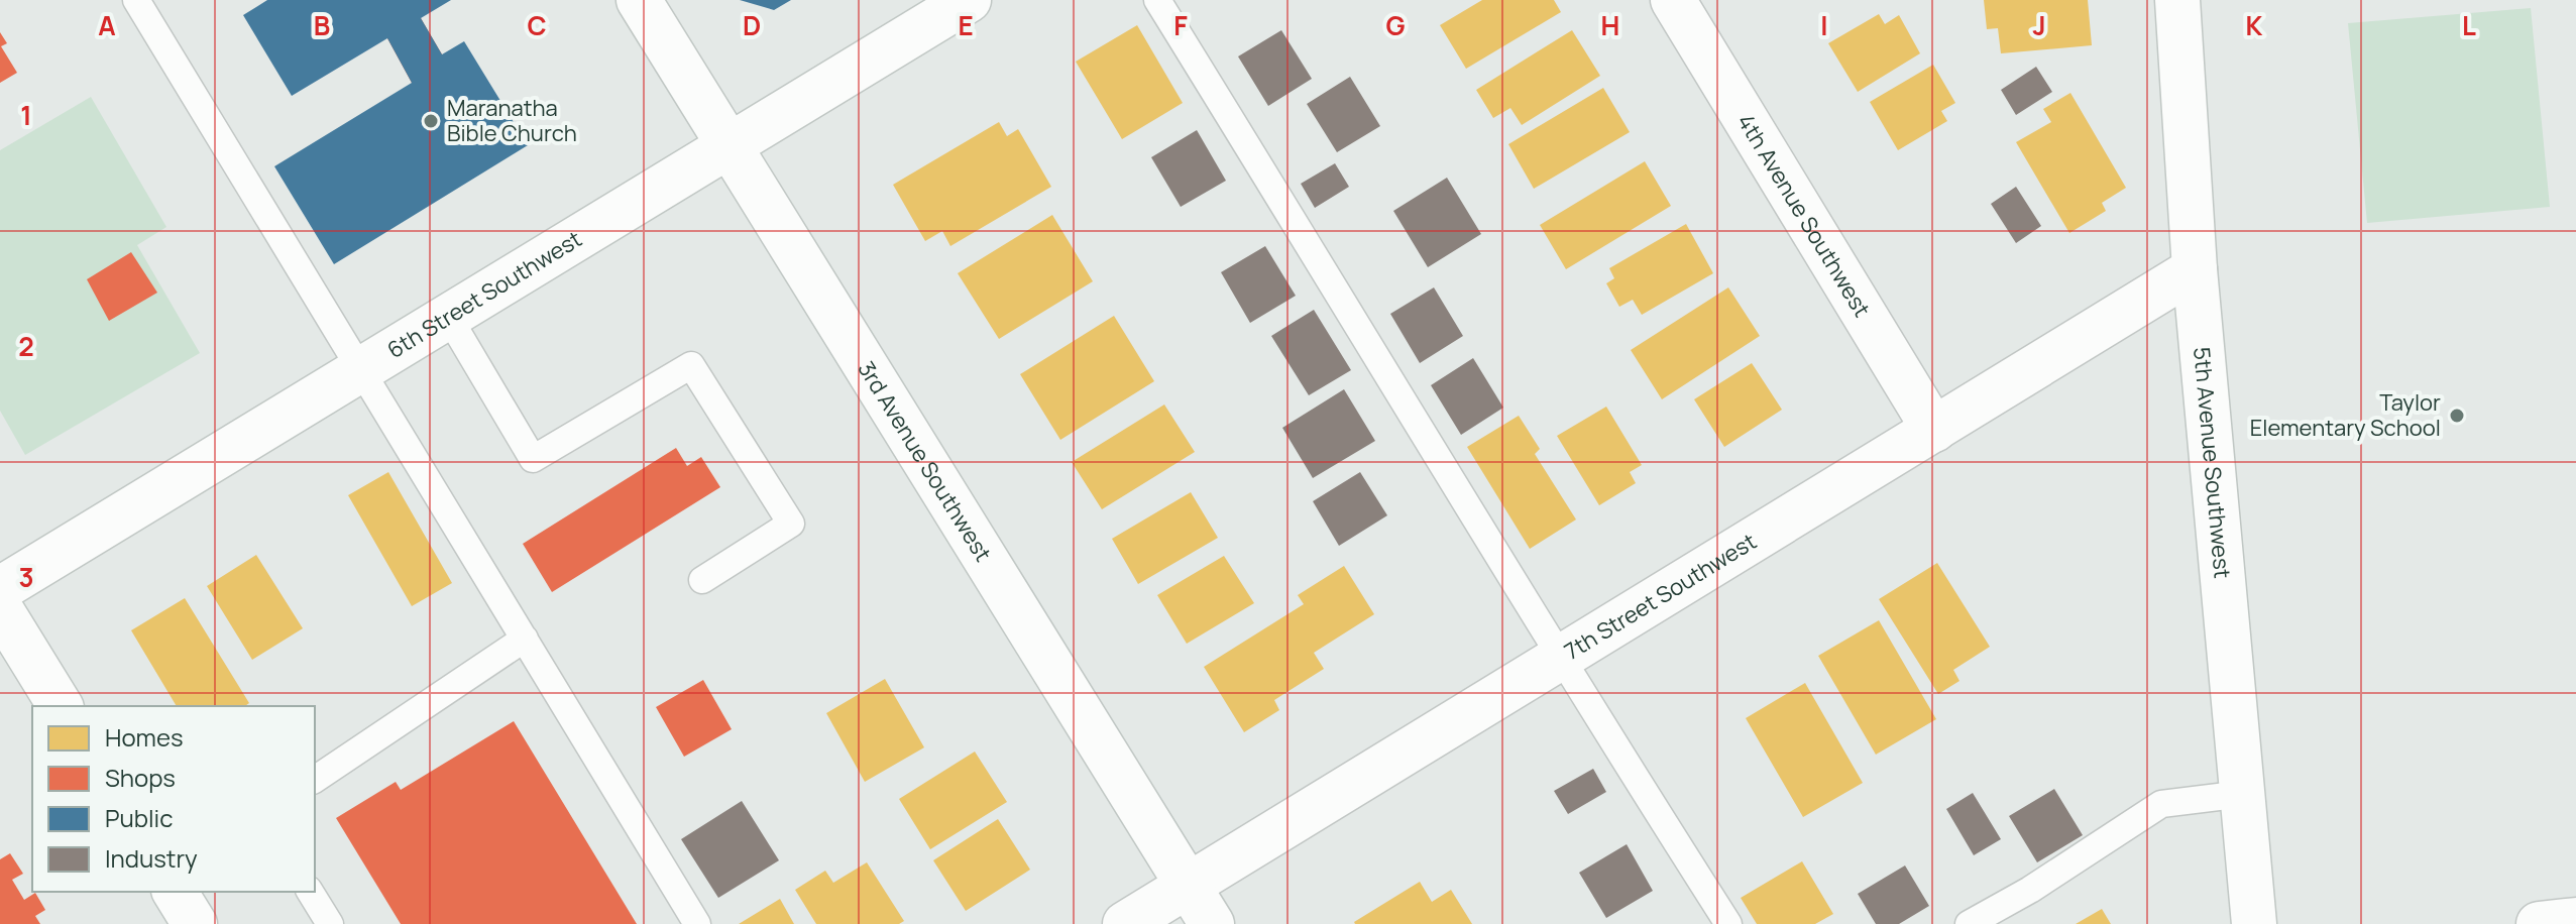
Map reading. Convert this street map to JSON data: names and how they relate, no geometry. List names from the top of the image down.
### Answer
{
  "streets": {
    "main road": [
      "4th Avenue Southwest",
      "6th Street Southwest",
      "3rd Avenue Southwest",
      "5th Avenue Southwest",
      "7th Street Southwest"
    ]
  },
  "crossings": [
    ["4th Avenue Southwest", "7th Street Southwest"],
    ["6th Street Southwest", "3rd Avenue Southwest"],
    ["3rd Avenue Southwest", "7th Street Southwest"],
    ["5th Avenue Southwest", "7th Street Southwest"]
  ],
  "places": ["Maranatha Bible Church", "Taylor Elementary School"],
  "legend": [
    "Homes",
    "Shops",
    "Public",
    "Industry"
  ],
  "grid": {
    "columns": [
      "A",
      "B",
      "C",
      "D",
      "E",
      "F",
      "G",
      "H",
      "I",
      "J",
      "K",
      "L"
    ],
    "rows": ["1", "2", "3"]
  }
}
